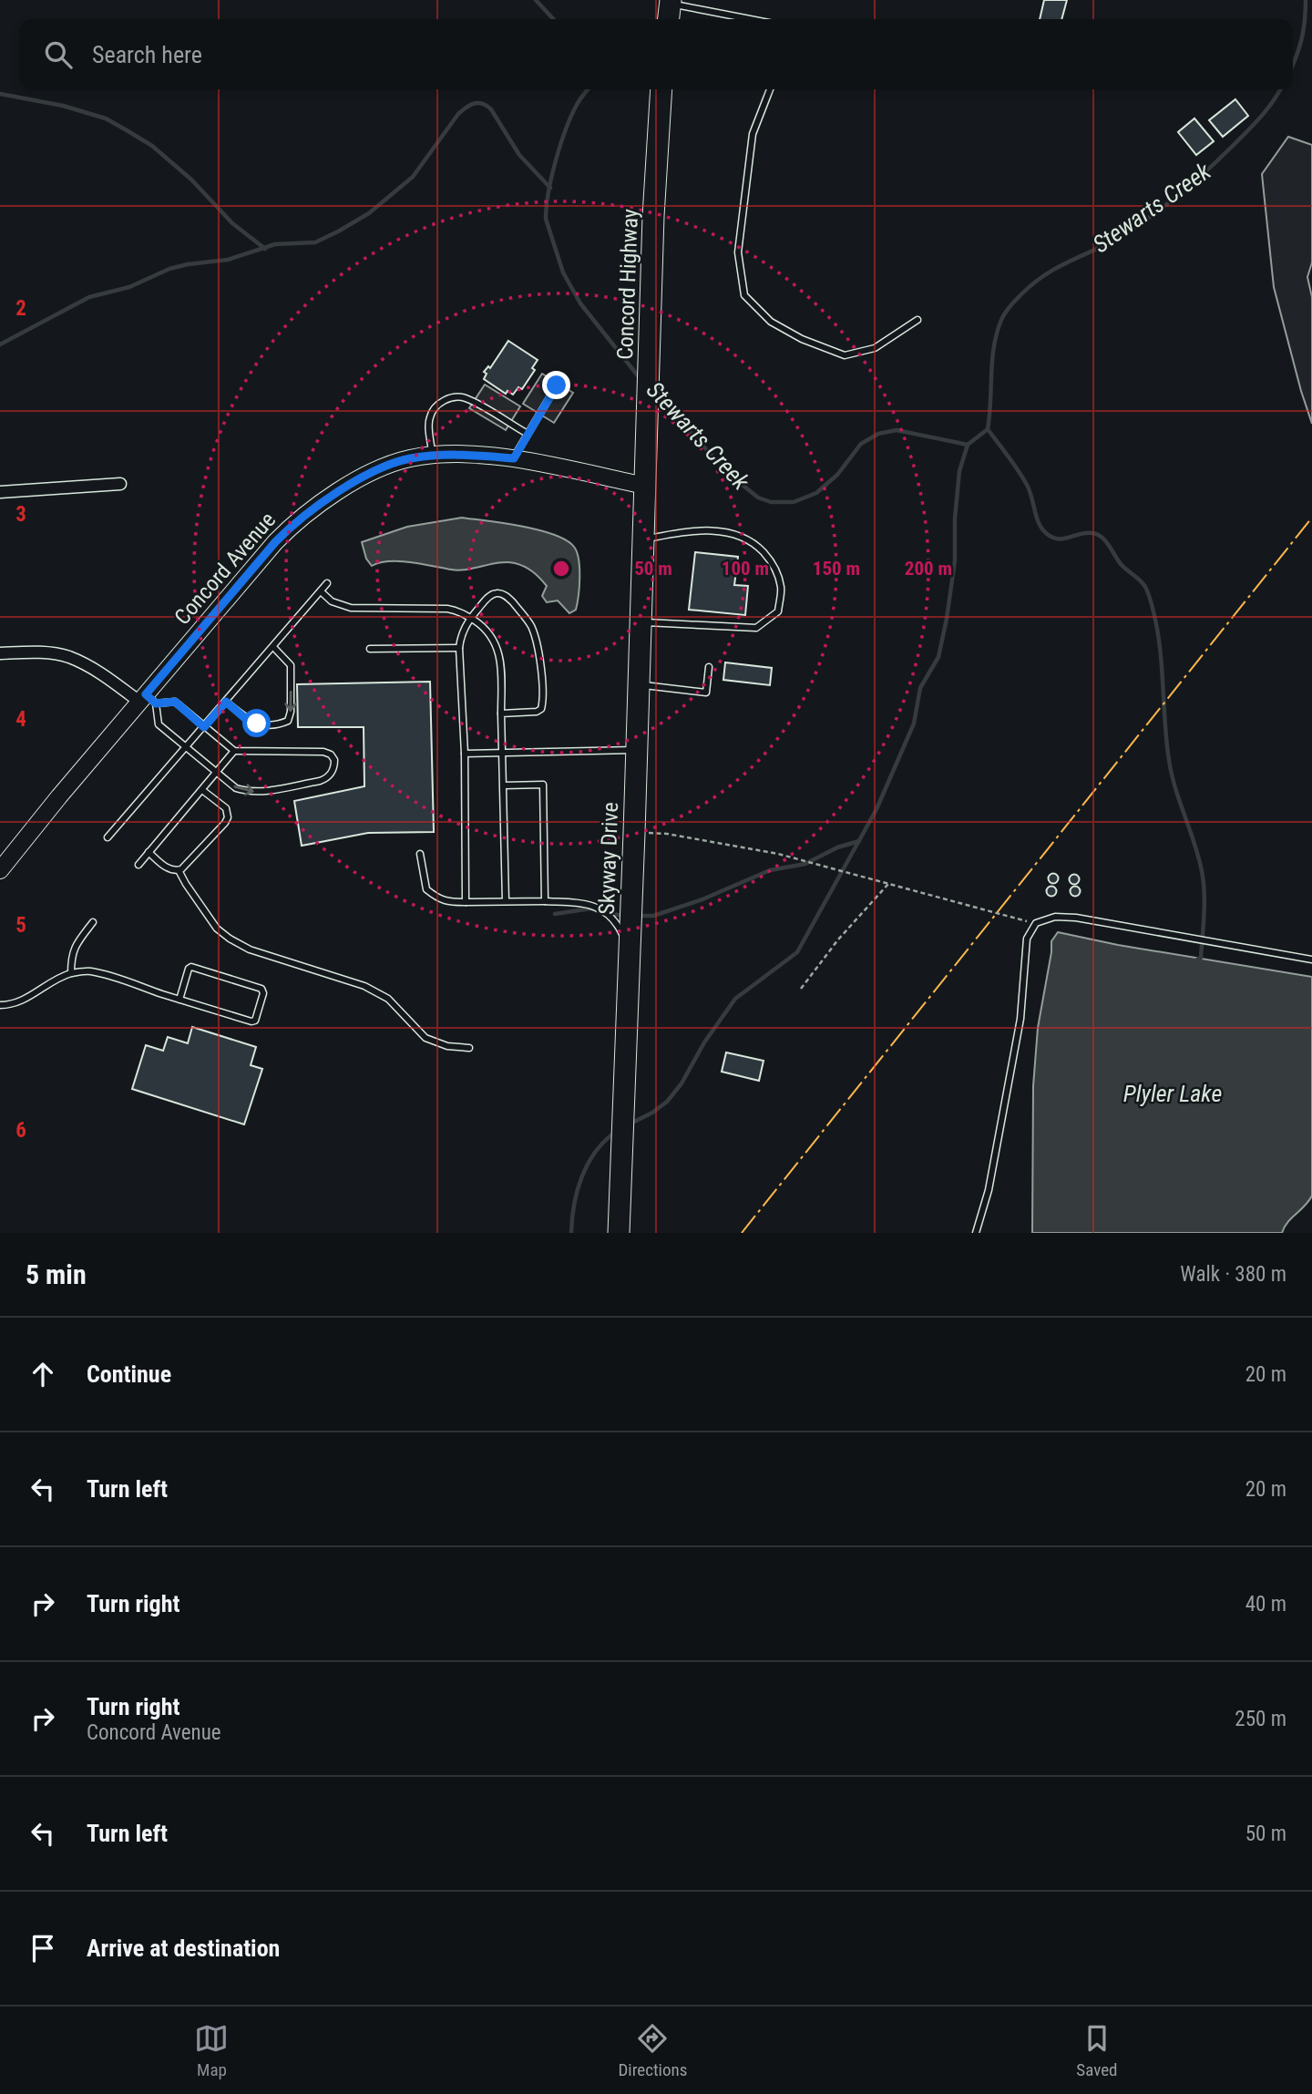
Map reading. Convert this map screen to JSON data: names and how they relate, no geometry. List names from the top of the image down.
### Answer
{
  "streets": {
    "highway": ["Concord Highway", "Skyway Drive"],
    "street": ["Concord Avenue"]
  },
  "crossings": [
    ["Concord Highway", "Concord Avenue"],
    ["Concord Highway", "Skyway Drive"],
    ["Concord Avenue", "Skyway Drive"]
  ],
  "water": ["Stewarts Creek", "Plyler Lake"],
  "page": {
    "search": "Search here",
    "heading": ["5 min", "Walk · 380 m"],
    "list": [
      ["Continue", "20 m"],
      ["Turn left", "20 m"],
      ["Turn right", "40 m"],
      ["Turn right", "Concord Avenue", "250 m"],
      ["Turn left", "50 m"],
      "Arrive at destination"
    ],
    "nav": ["Map", "Directions", "Saved"]
  },
  "grid": {
    "rows": [
      "2",
      "3",
      "4",
      "5",
      "6"
    ]
  },
  "rings": [
    "50 m",
    "100 m",
    "150 m",
    "200 m"
  ]
}
